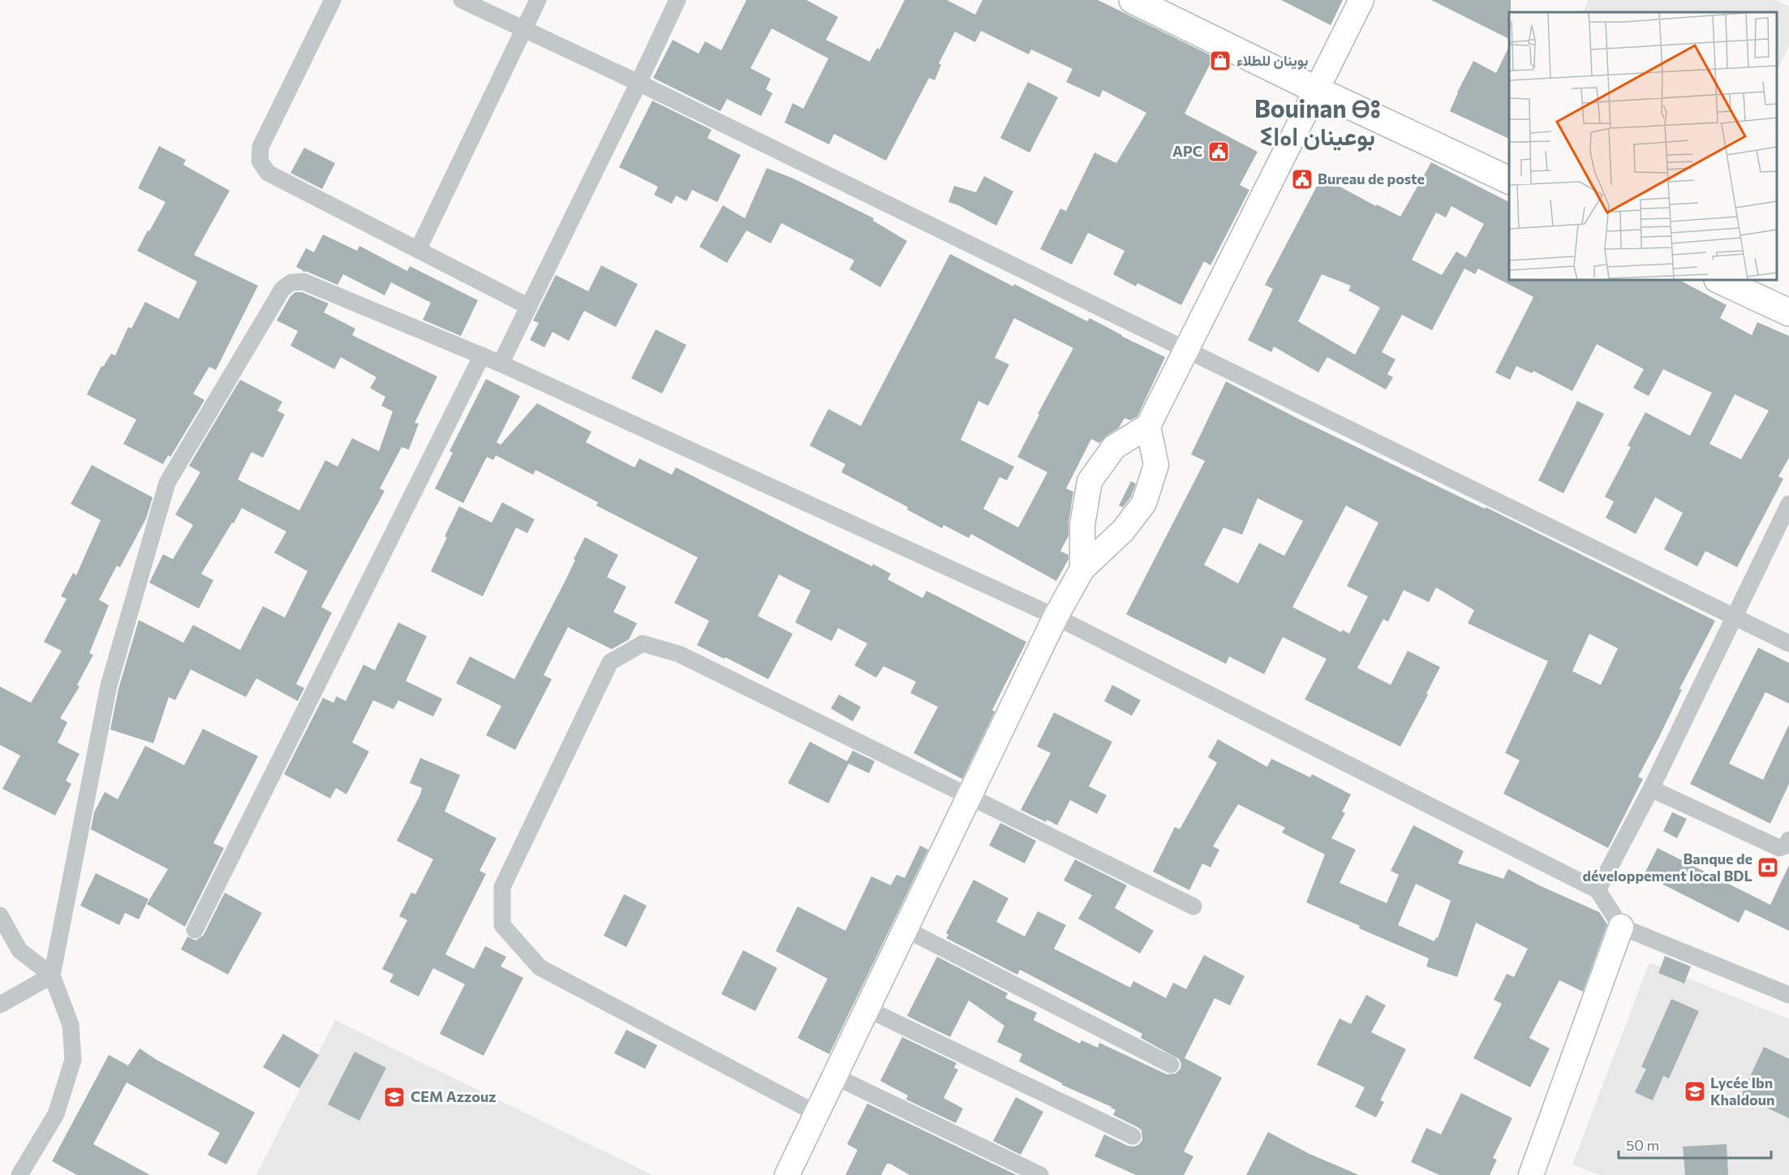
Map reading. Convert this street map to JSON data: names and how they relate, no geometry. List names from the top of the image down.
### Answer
{
  "districts": ["Bouinan ⴱⵓ ⵉⵏⴰⵏ بوعينان"],
  "places": {
    "shop": ["بوينان للطلاء"],
    "public building": ["APC", "Bureau de poste"],
    "bank": ["Banque de développement local BDL"],
    "school or university": ["Lycée Ibn Khaldoun", "CEM Azzouz"]
  },
  "scale_bar": "50 m"
}
